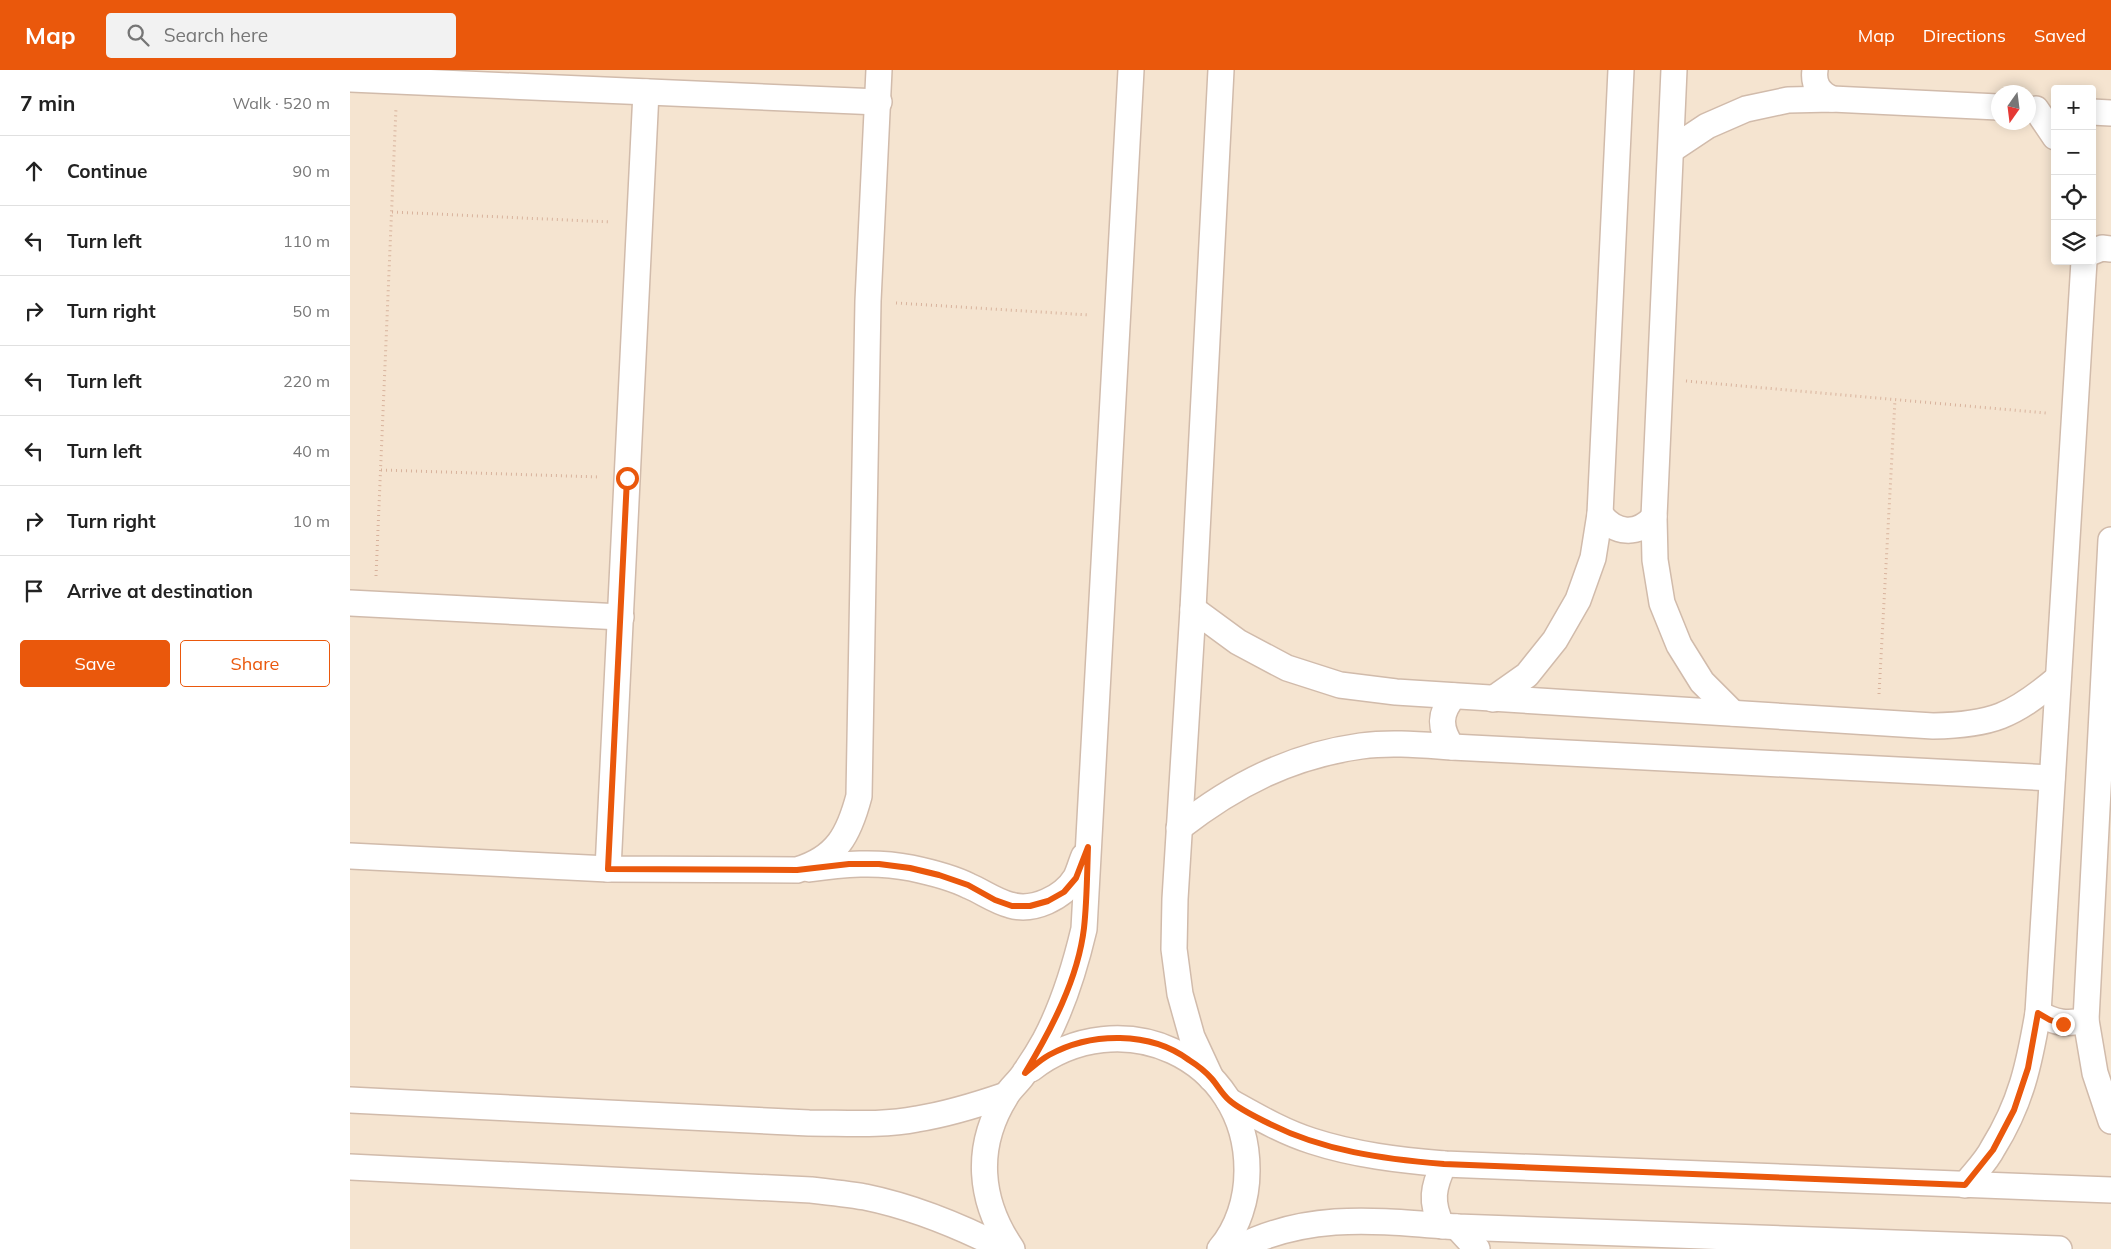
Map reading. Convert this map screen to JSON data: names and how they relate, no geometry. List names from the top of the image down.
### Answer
{
  "north": "bottom",
  "page": {
    "header": "Map",
    "search": "Search here",
    "nav": ["Map", "Directions", "Saved"],
    "heading": ["7 min", "Walk · 520 m"],
    "map_buttons": ["+", "−"],
    "list": [
      ["Continue", "90 m"],
      ["Turn left", "110 m"],
      ["Turn right", "50 m"],
      ["Turn left", "220 m"],
      ["Turn left", "40 m"],
      ["Turn right", "10 m"],
      "Arrive at destination"
    ],
    "buttons": ["Save", "Share"]
  }
}
